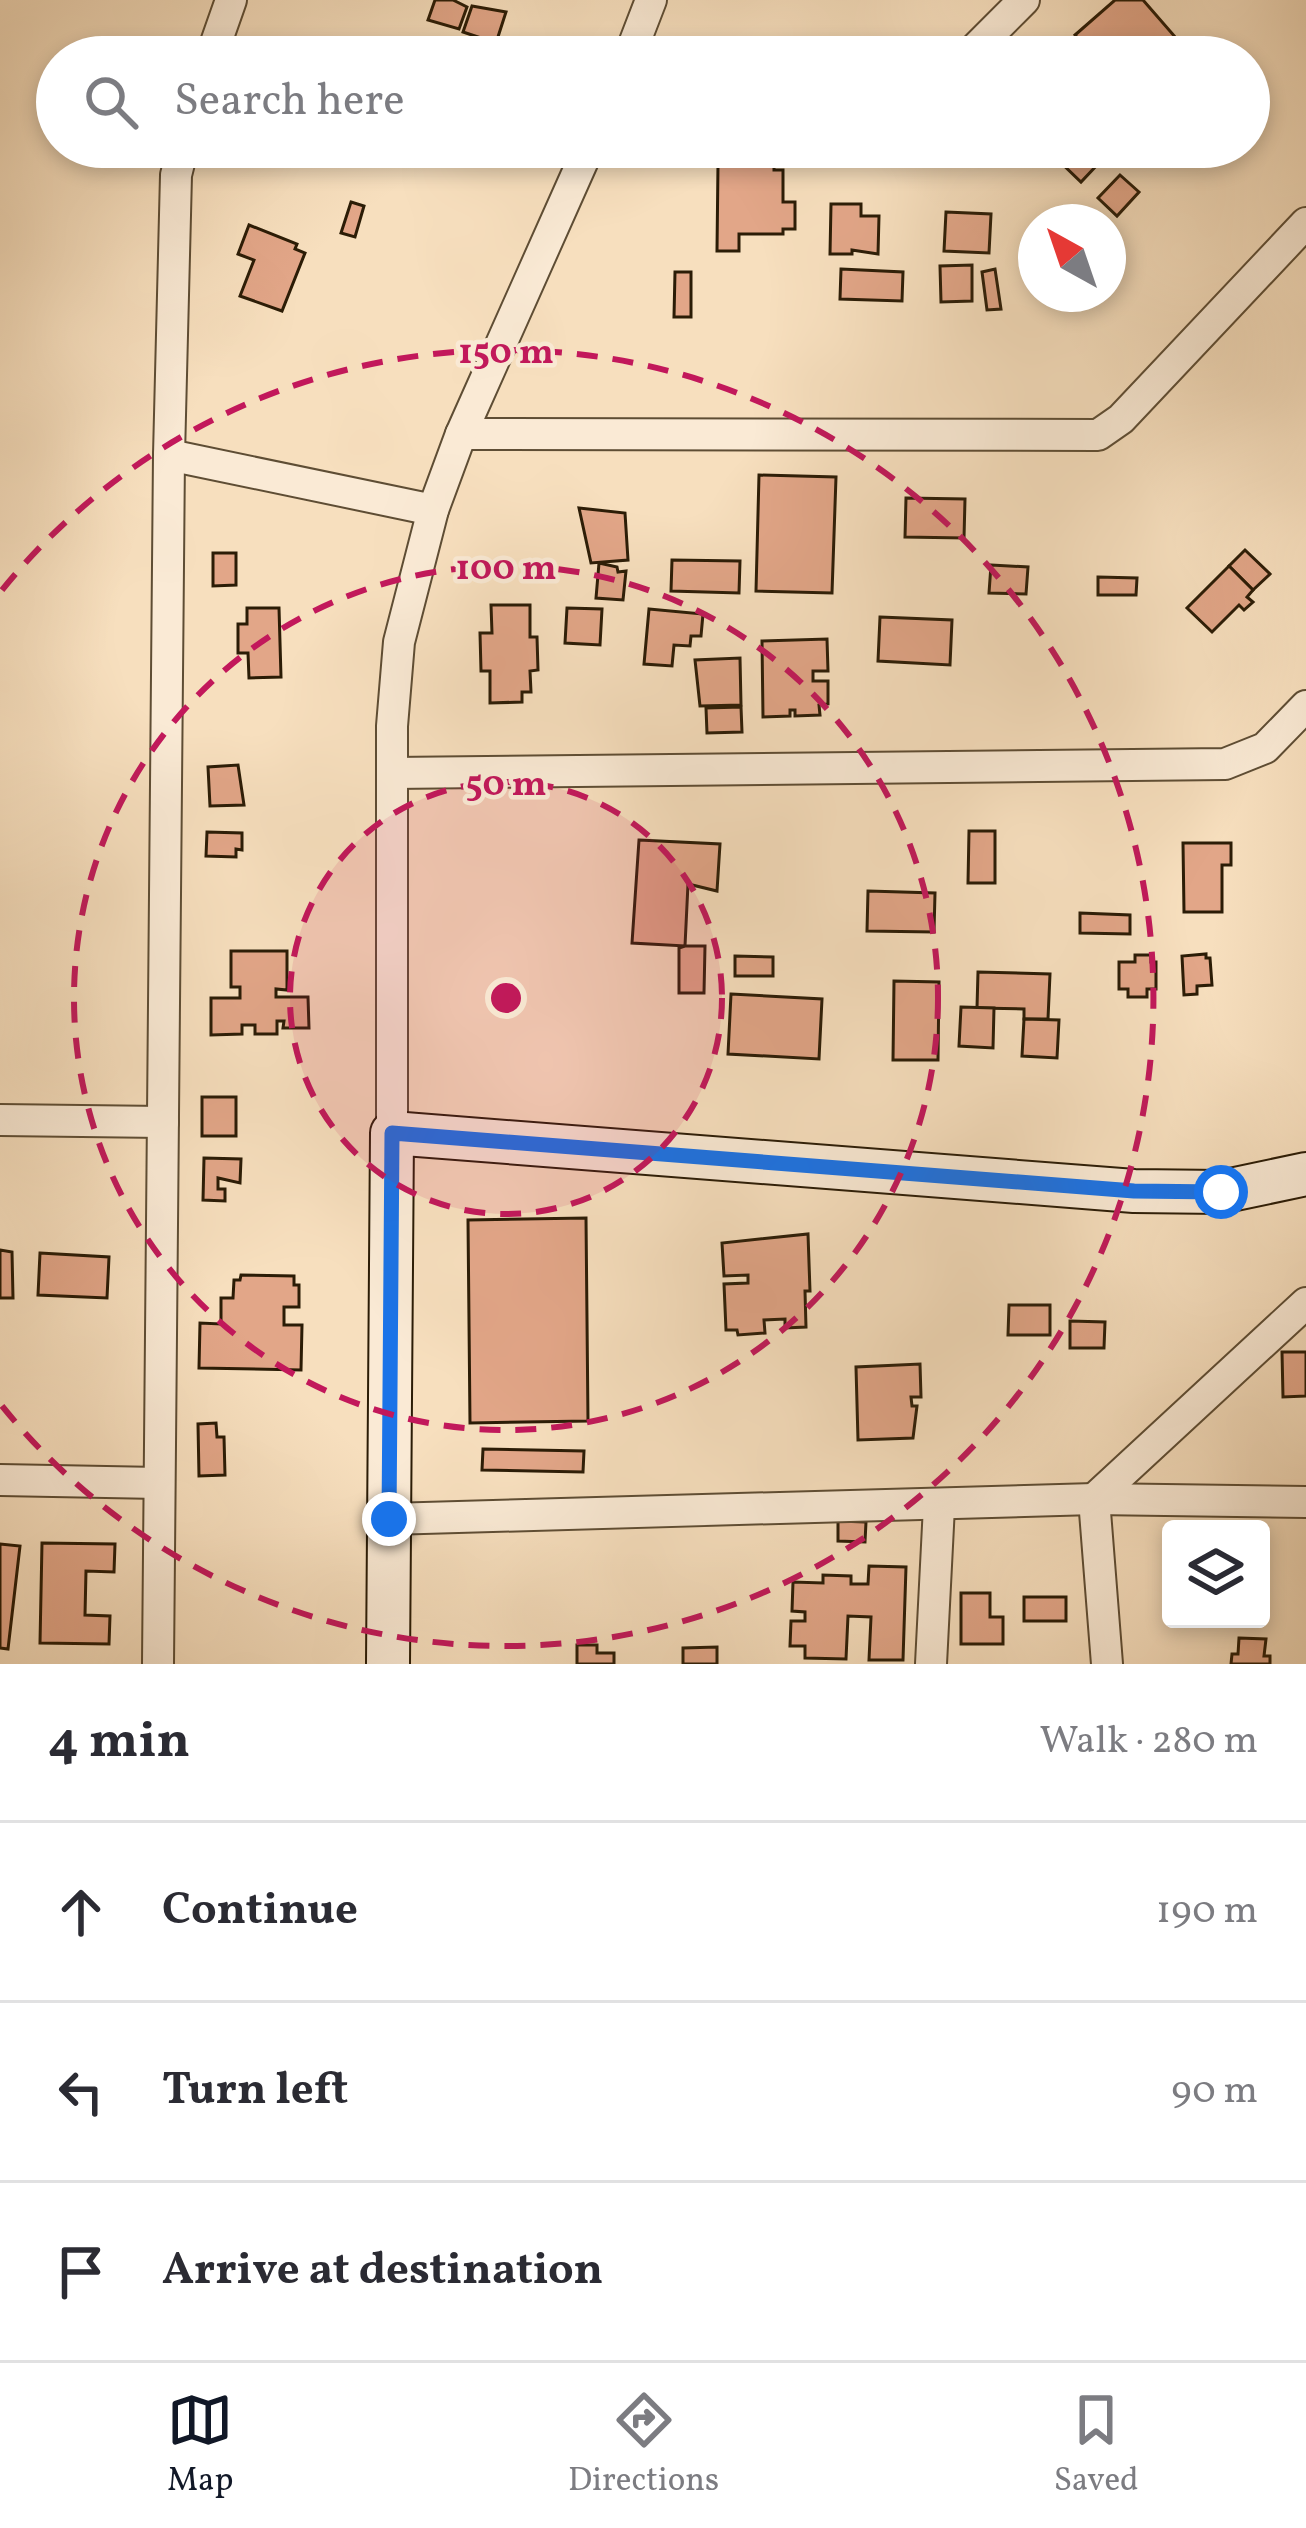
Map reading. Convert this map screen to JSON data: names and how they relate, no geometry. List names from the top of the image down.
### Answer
{
  "north": "top left",
  "page": {
    "search": "Search here",
    "heading": ["4 min", "Walk · 280 m"],
    "list": [
      ["Continue", "190 m"],
      ["Turn left", "90 m"],
      "Arrive at destination"
    ],
    "nav": ["Map", "Directions", "Saved"]
  },
  "rings": ["150 m", "100 m", "50 m"]
}
